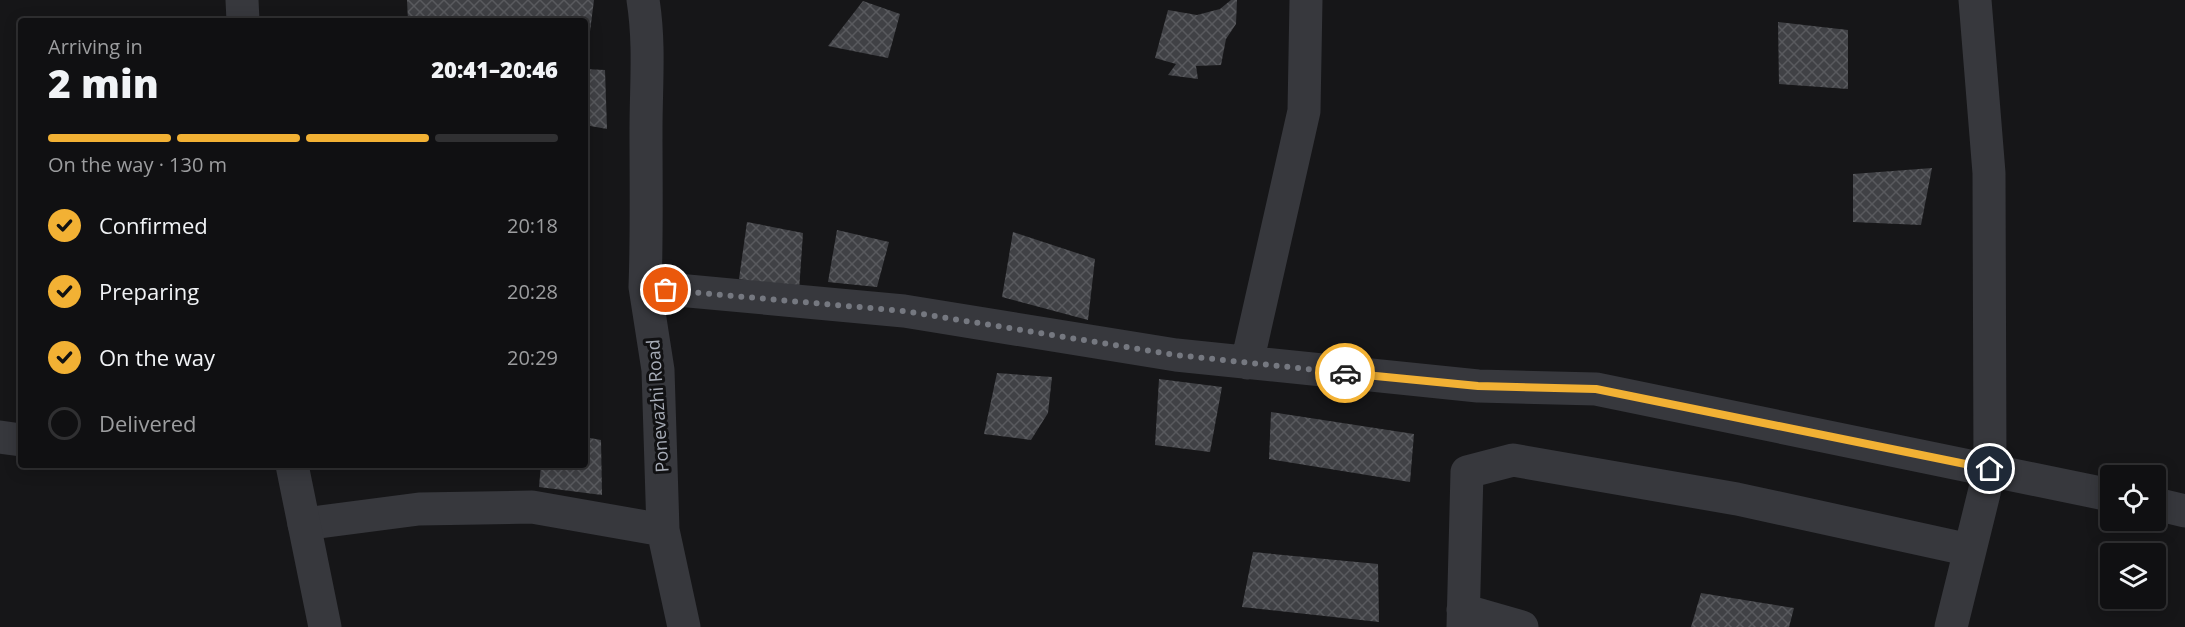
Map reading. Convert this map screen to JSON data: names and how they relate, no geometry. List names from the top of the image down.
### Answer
{
  "streets": {
    "street": ["Ponevazhi Road"]
  },
  "page": {
    "heading": ["2 min", "Arriving in", "20:41–20:46"],
    "bar": "On the way · 130 m",
    "list": [
      ["Confirmed", "20:18"],
      ["Preparing", "20:28"],
      ["On the way", "20:29"],
      "Delivered"
    ]
  }
}
